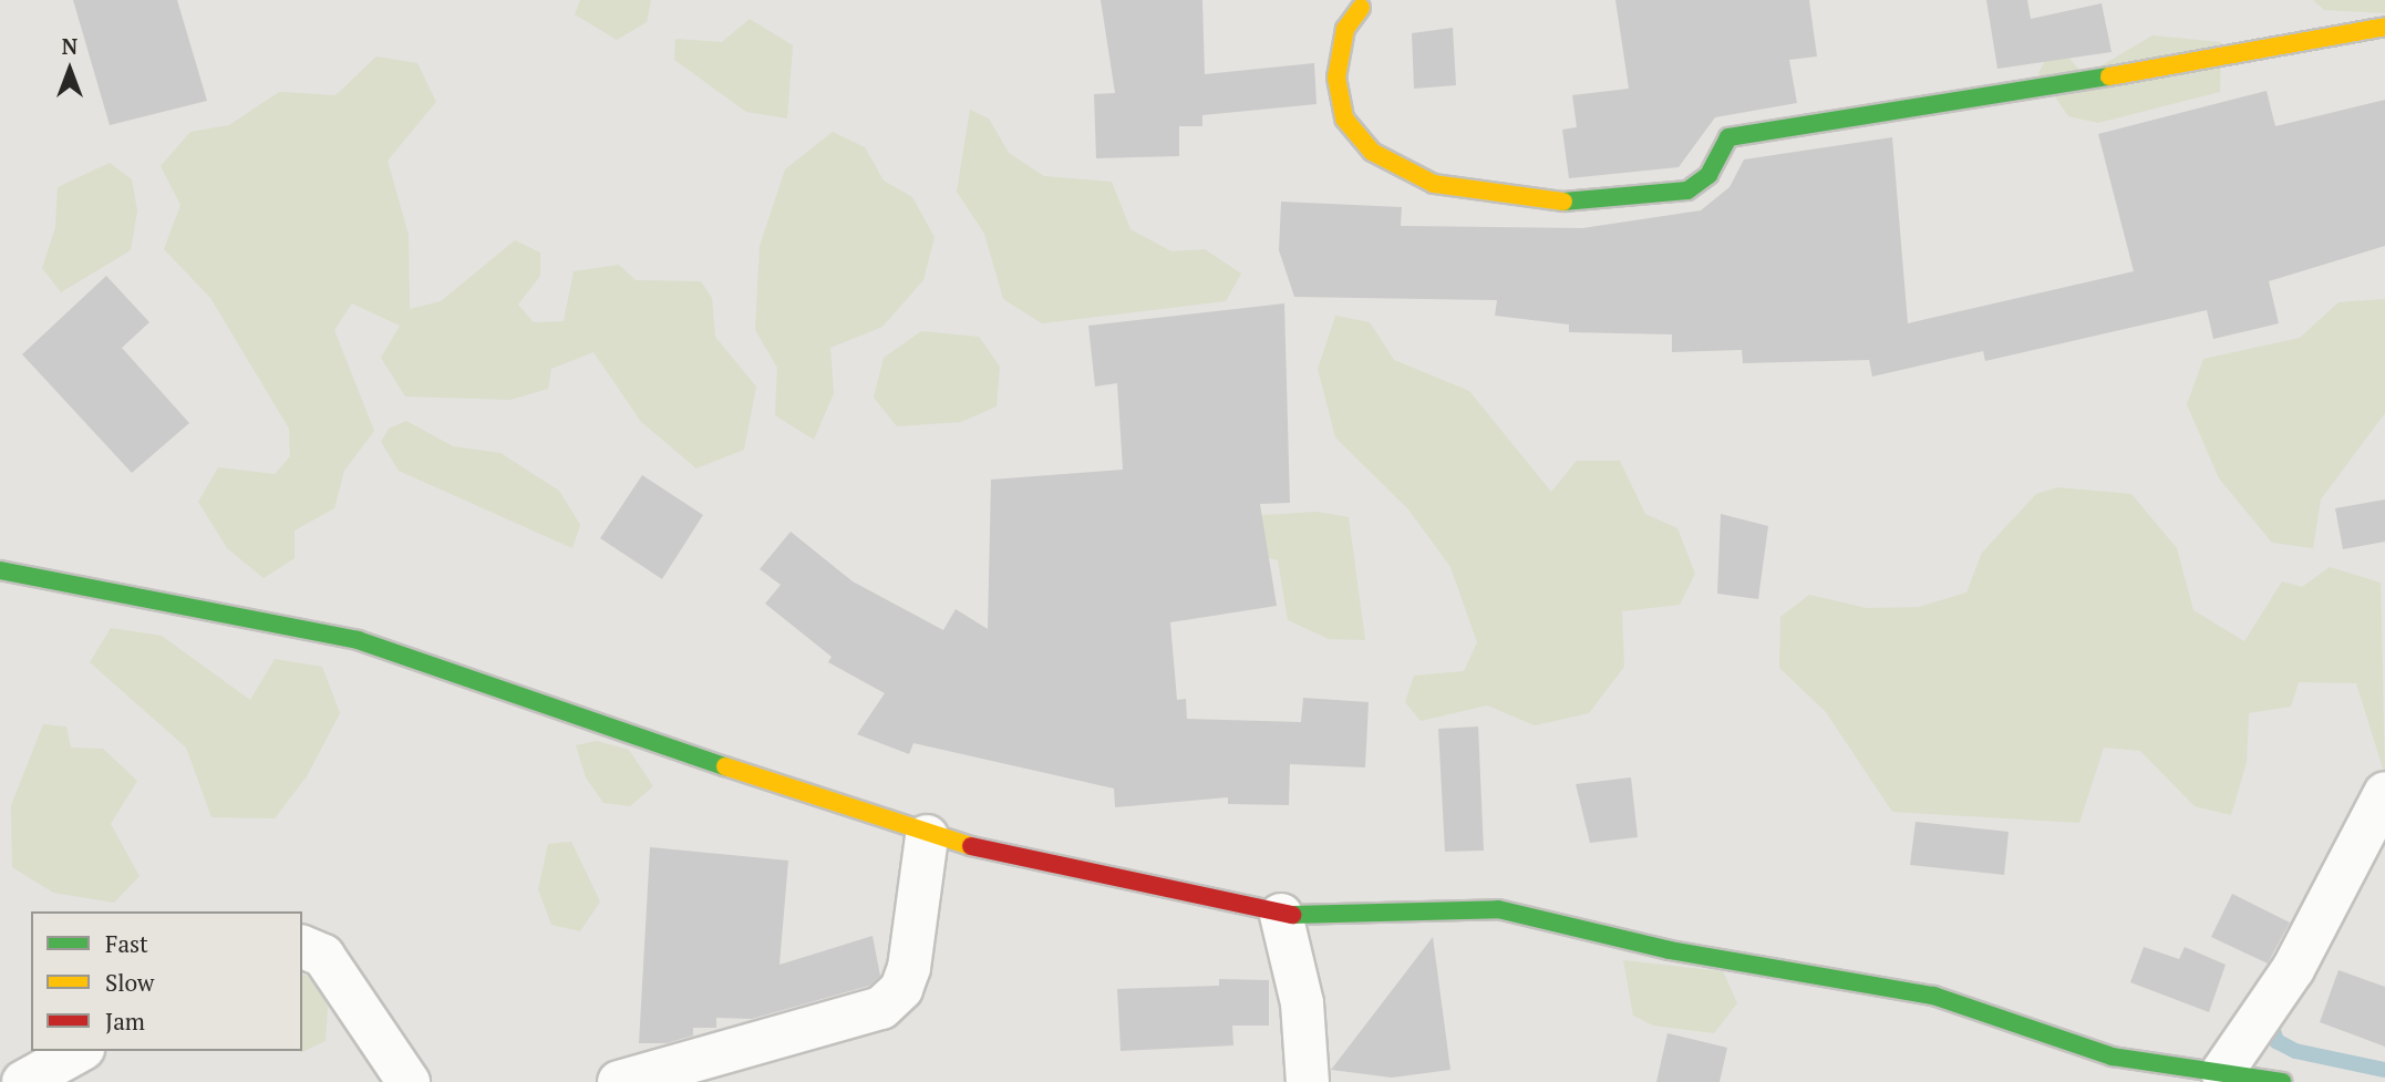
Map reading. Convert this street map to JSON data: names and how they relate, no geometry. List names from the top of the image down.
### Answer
{
  "legend": ["Fast", "Slow", "Jam"],
  "north": "top"
}
